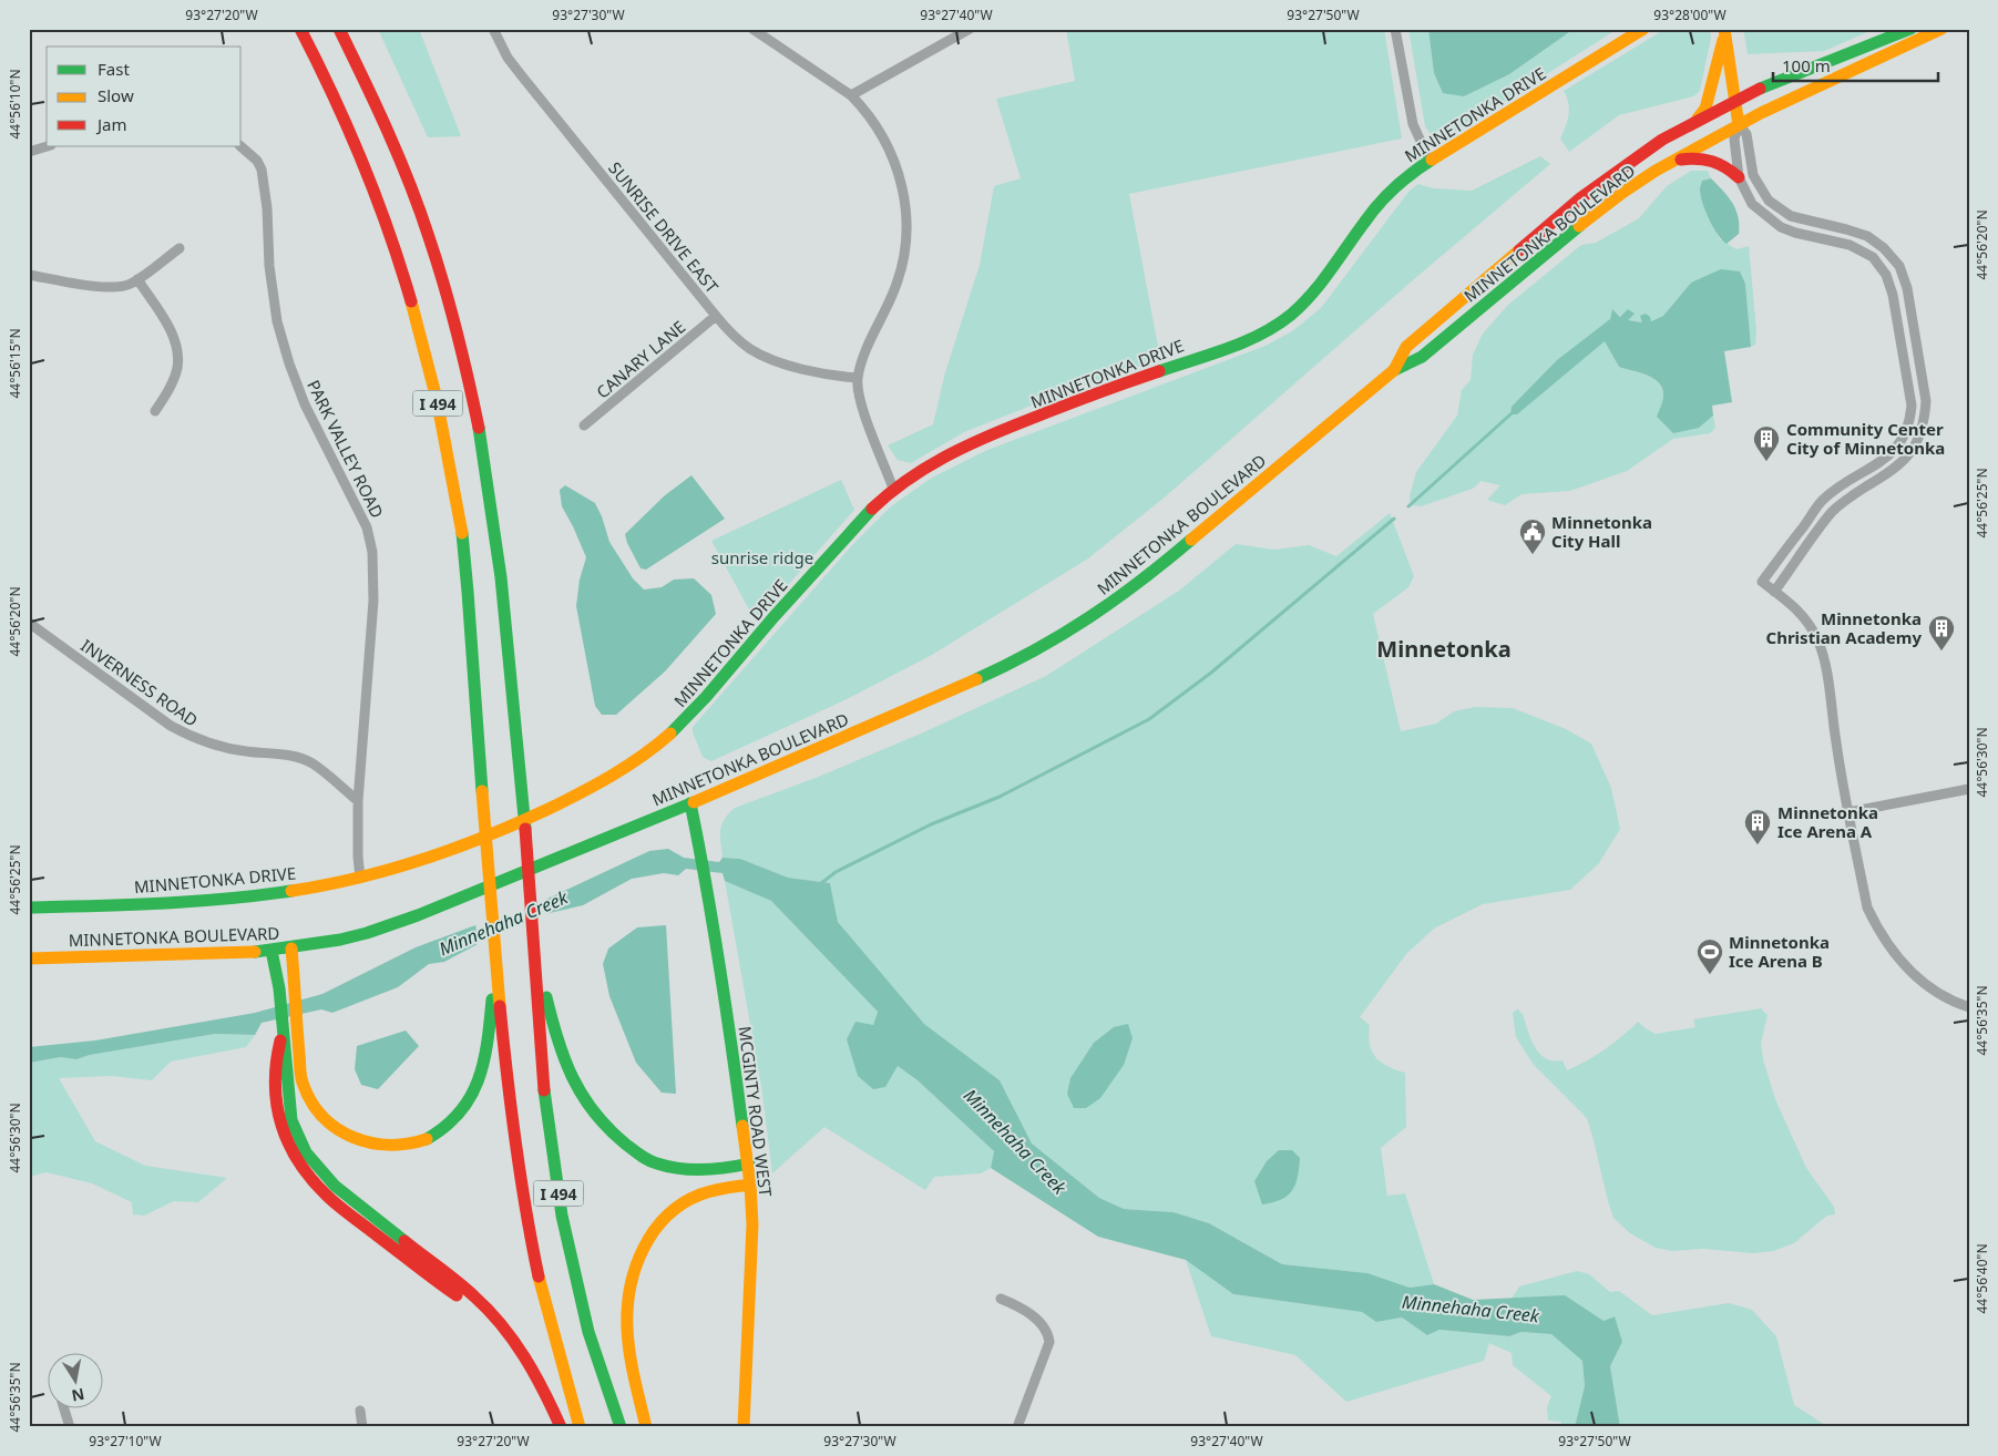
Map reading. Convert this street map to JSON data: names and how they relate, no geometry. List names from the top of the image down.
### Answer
{
  "streets": {
    "main road": [
      "MINNETONKA DRIVE",
      "MINNETONKA BOULEVARD",
      "I 494",
      "MCGINTY ROAD WEST"
    ],
    "street": [
      "SUNRISE DRIVE EAST",
      "CANARY LANE",
      "PARK VALLEY ROAD",
      "INVERNESS ROAD"
    ]
  },
  "crossings": [
    ["MINNETONKA DRIVE", "PARK VALLEY ROAD"],
    ["SUNRISE DRIVE EAST", "CANARY LANE"],
    ["MINNETONKA BOULEVARD", "MCGINTY ROAD WEST"],
    ["PARK VALLEY ROAD", "INVERNESS ROAD"]
  ],
  "districts": ["Minnetonka"],
  "water": ["Minnehaha Creek"],
  "parks": ["sunrise ridge"],
  "places": {
    "building": ["Community Center City of Minnetonka", "Minnetonka Christian Academy", "Minnetonka Ice Arena A"],
    "public building": ["Minnetonka City Hall"],
    "sports": ["Minnetonka Ice Arena B"]
  },
  "legend": ["Fast", "Slow", "Jam"],
  "scale_bar": "100 m",
  "north": "bottom",
  "coordinates": [
    "93°27'20\"W",
    "93°27'30\"W",
    "93°27'40\"W",
    "93°27'50\"W",
    "93°28'00\"W",
    "44°56'10\"N",
    "44°56'20\"N",
    "44°56'15\"N",
    "44°56'25\"N",
    "44°56'30\"N",
    "44°56'35\"N",
    "44°56'40\"N",
    "93°27'10\"W"
  ]
}
